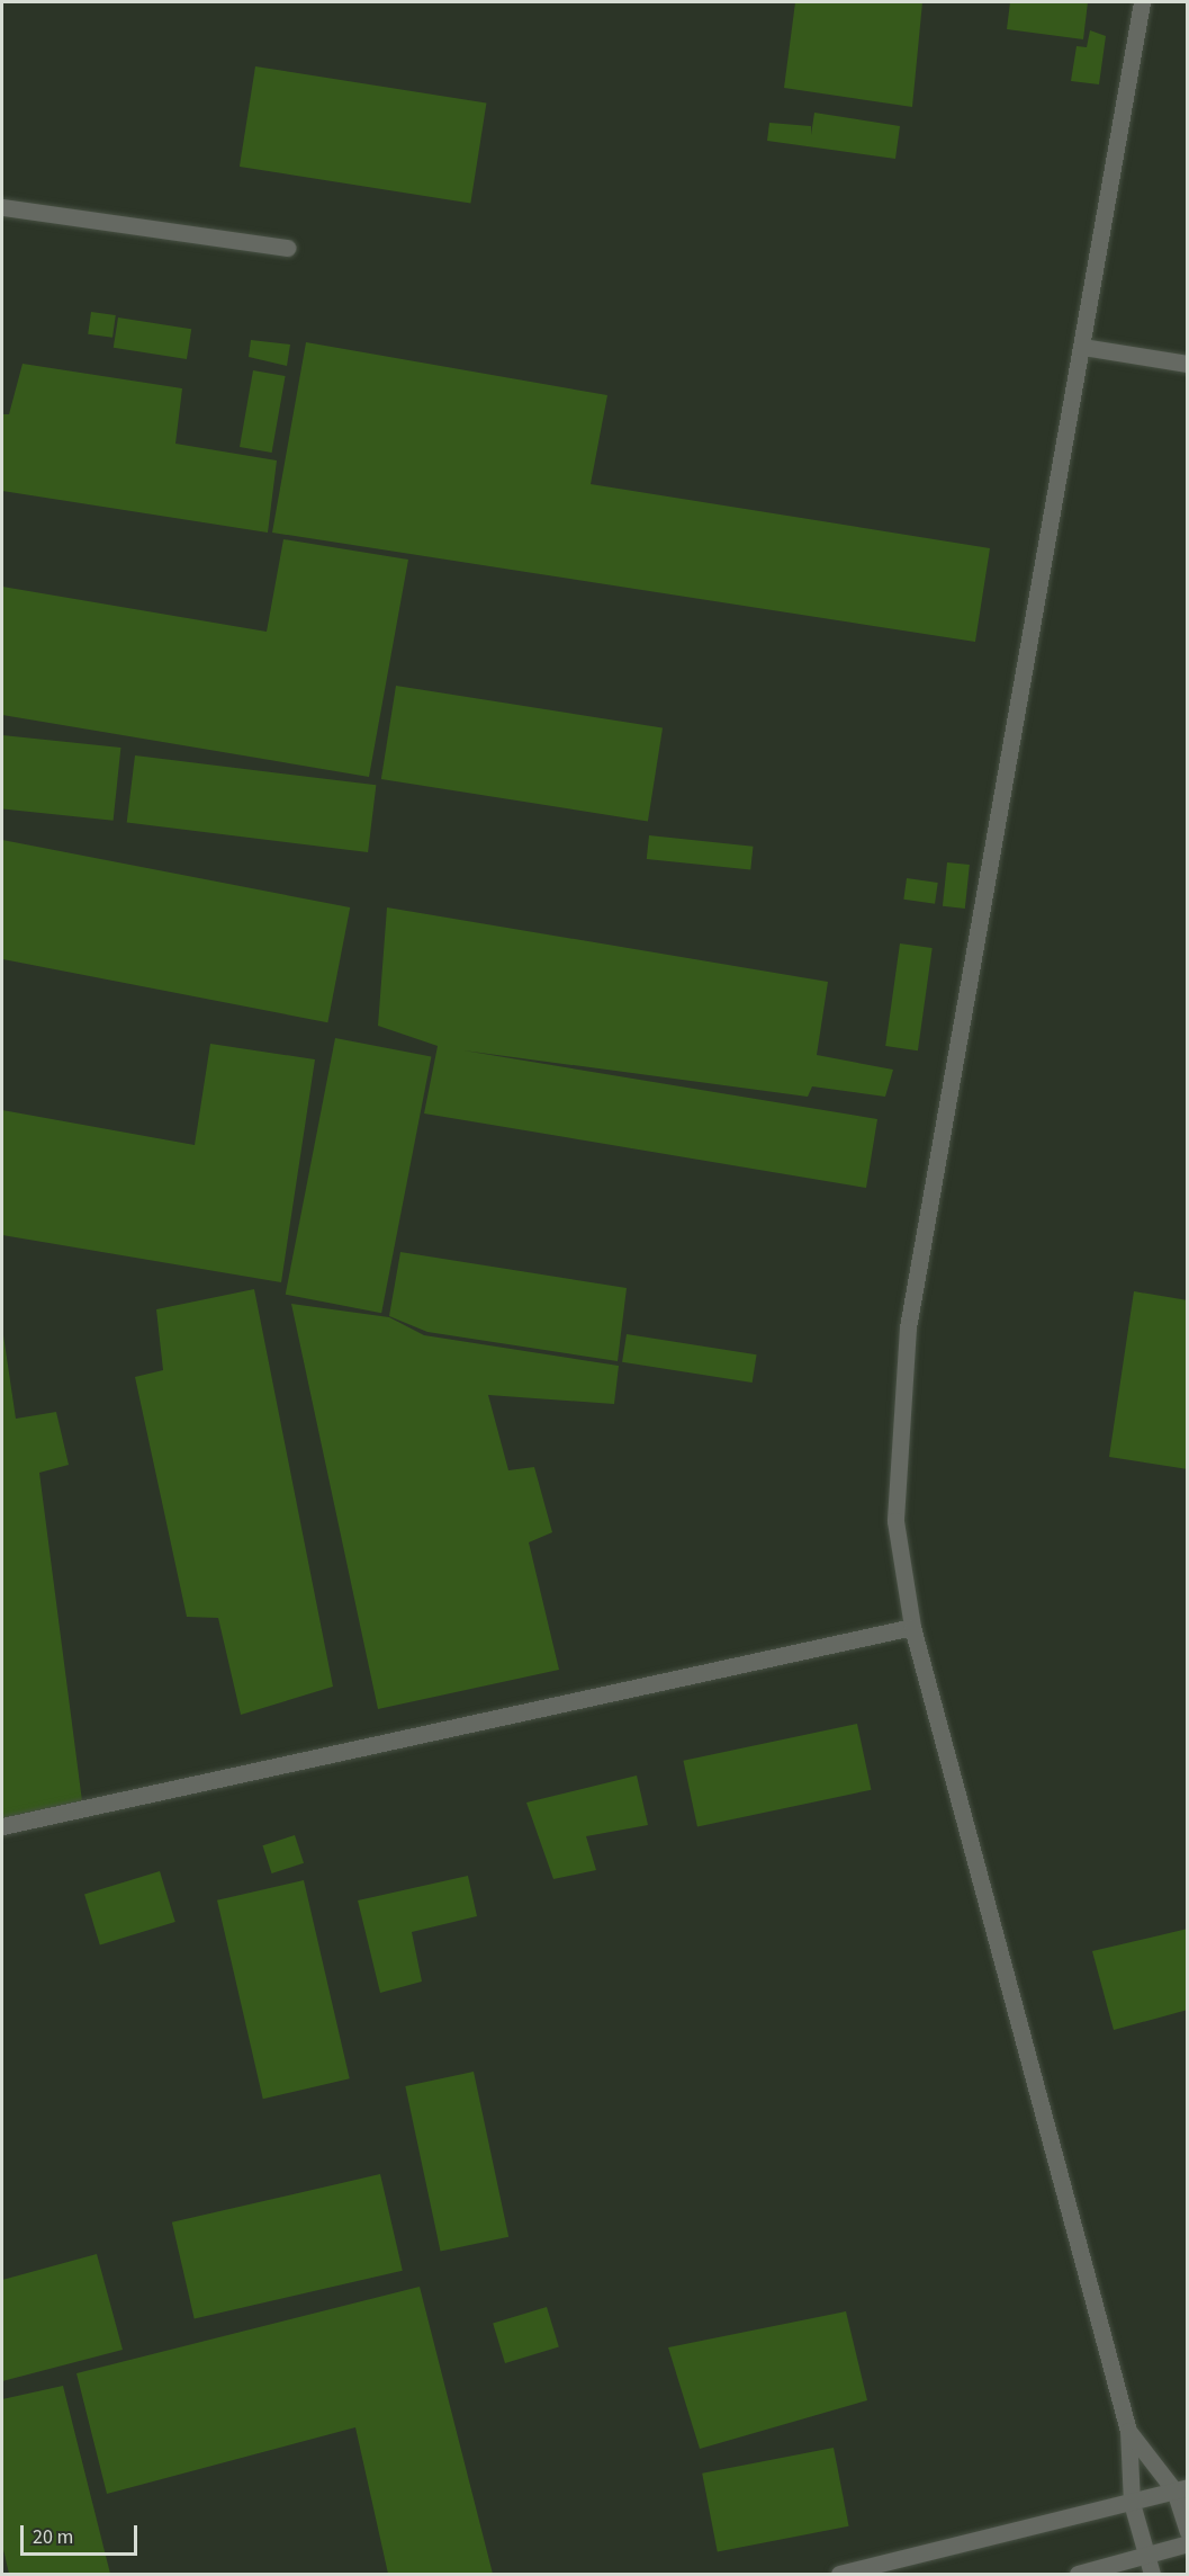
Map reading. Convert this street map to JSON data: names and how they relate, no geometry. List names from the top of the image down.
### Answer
{
  "scale_bar": "20 m"
}
